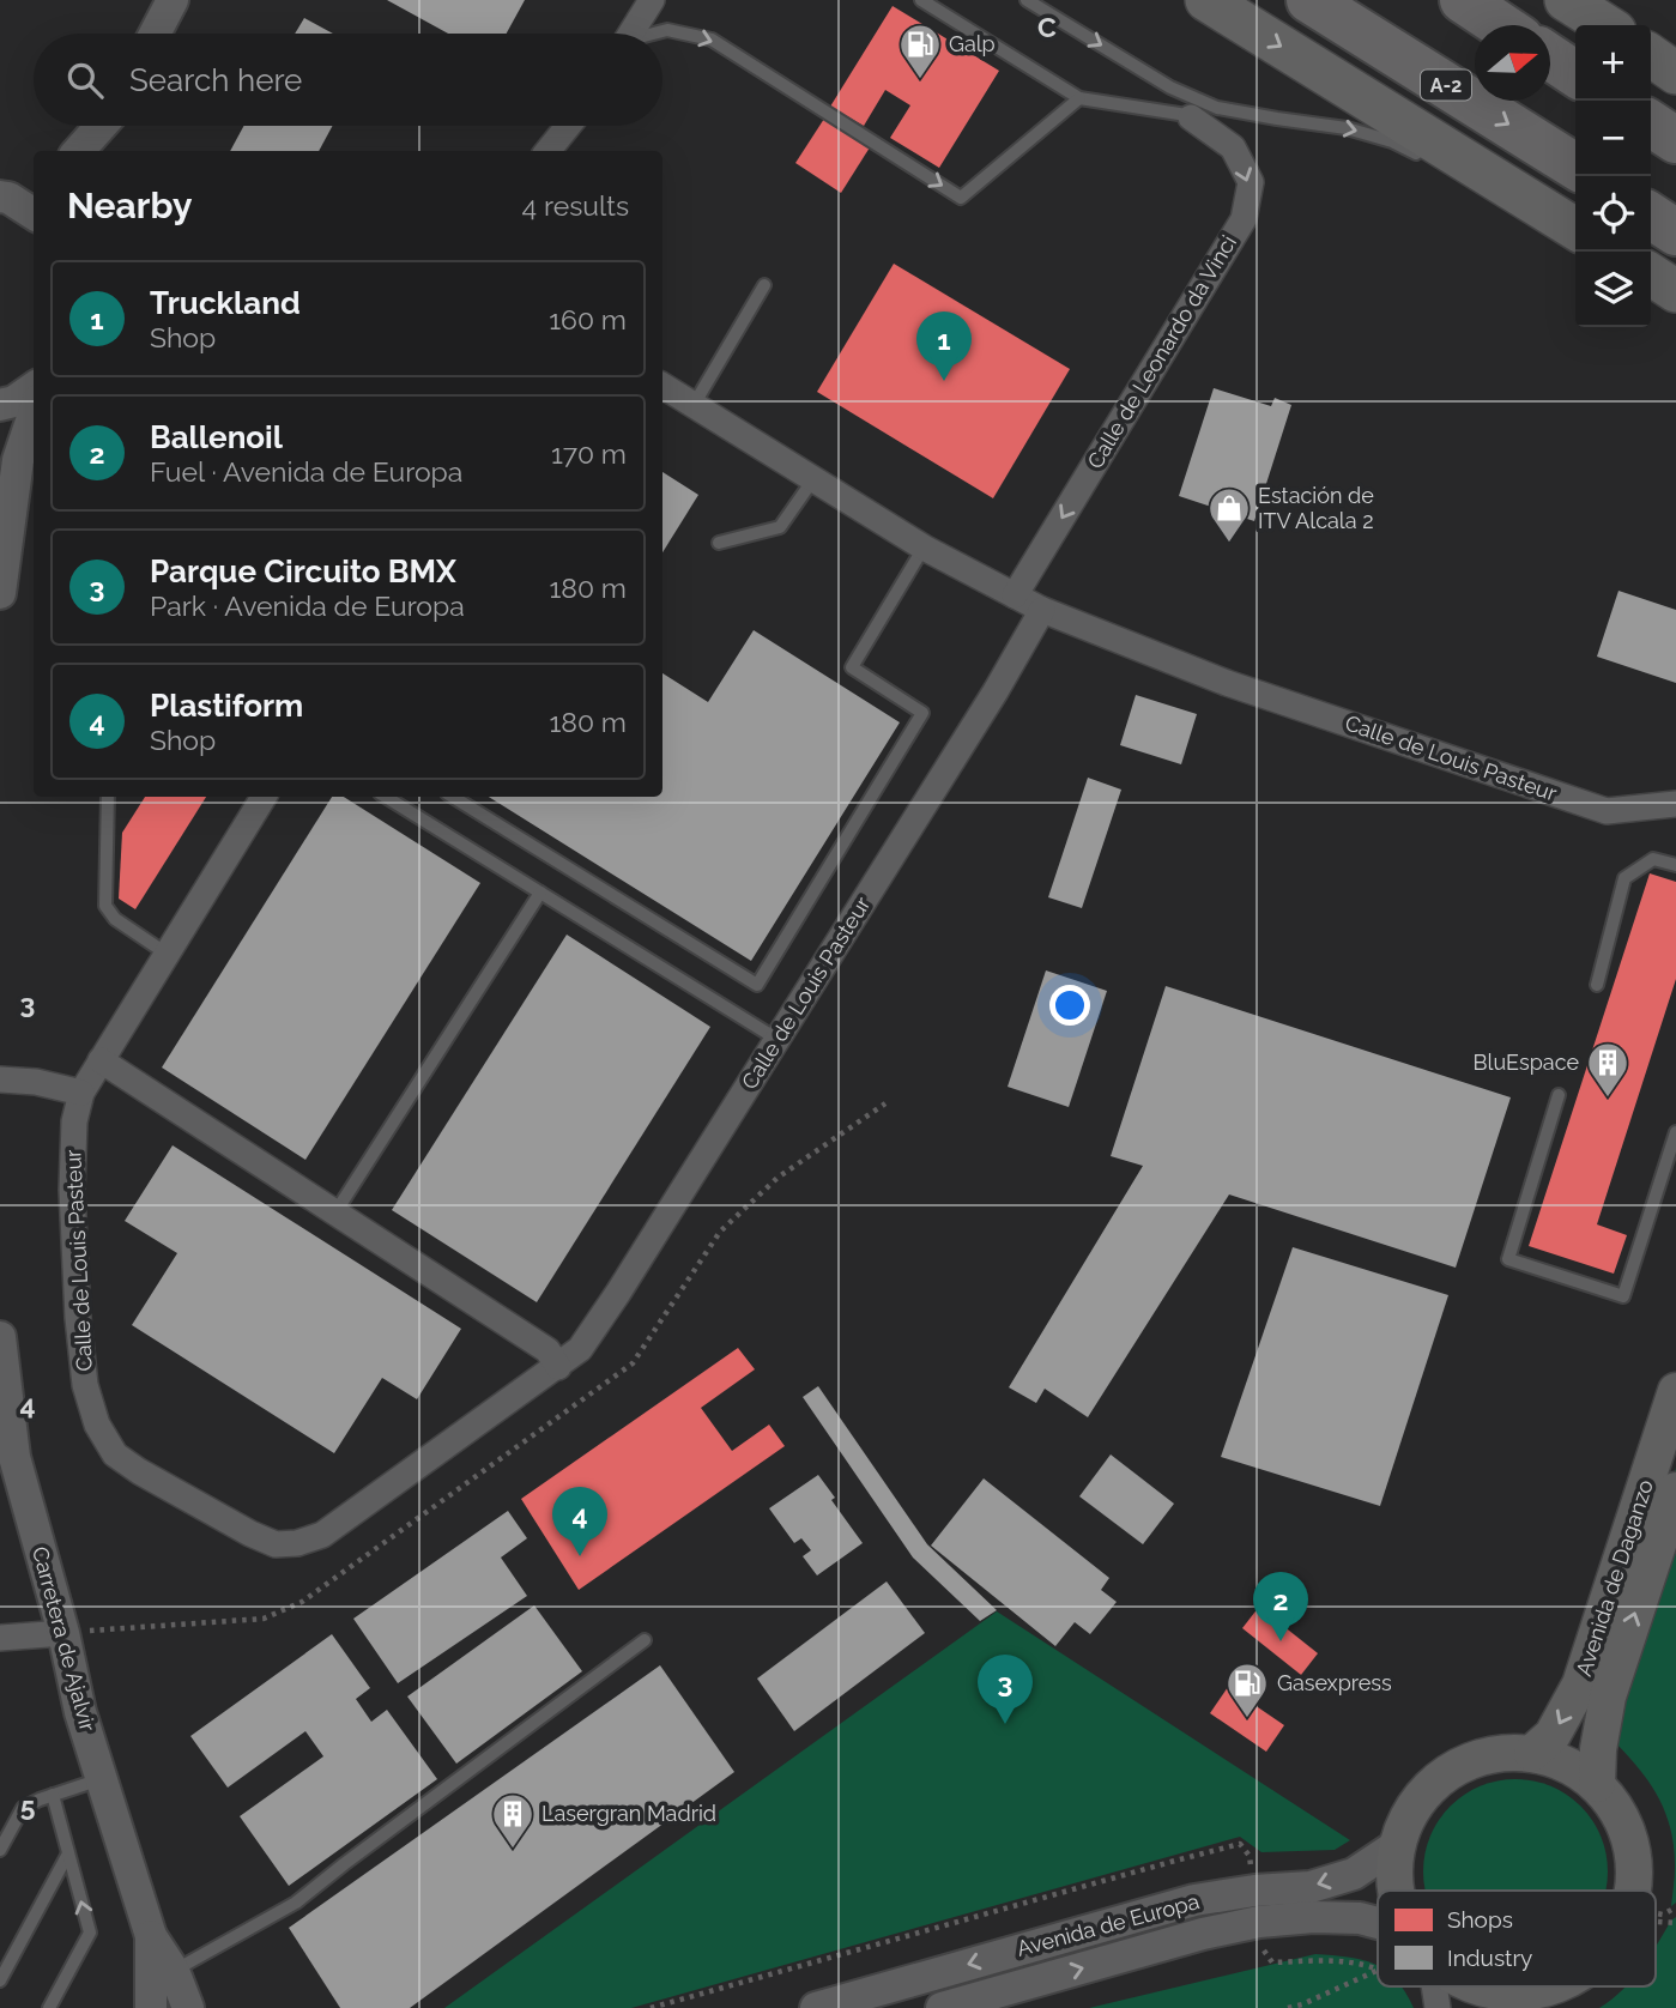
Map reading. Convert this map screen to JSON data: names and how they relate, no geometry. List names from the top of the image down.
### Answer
{
  "streets": {
    "highway": ["A-2"],
    "main road": ["Avenida de Daganzo"],
    "street": [
      "Calle de Leonardo da Vinci",
      "Calle de Louis Pasteur",
      "Carretera de Ajalvir",
      "Avenida de Europa"
    ]
  },
  "crossings": [
    ["Calle de Leonardo da Vinci", "Calle de Louis Pasteur"]
  ],
  "one_way": ["Calle de Leonardo da Vinci"],
  "places": {
    "fuel station": ["Galp", "Gasexpress"],
    "shop": ["Estación de ITV Alcala 2"],
    "building": ["BluEspace", "Lasergran Madrid"]
  },
  "legend": ["Shops", "Industry"],
  "north": "right",
  "page": {
    "map_buttons": ["+", "−"],
    "search": "Search here",
    "heading": ["Nearby", "4 results"],
    "list": [
      {
        "mark": "1",
        "name": "Truckland",
        "note": "Shop",
        "value": "160 m"
      },
      {
        "mark": "2",
        "name": "Ballenoil",
        "note": "Fuel · Avenida de Europa",
        "value": "170 m"
      },
      {
        "mark": "3",
        "name": "Parque Circuito BMX",
        "note": "Park · Avenida de Europa",
        "value": "180 m"
      },
      {
        "mark": "4",
        "name": "Plastiform",
        "note": "Shop",
        "value": "180 m"
      }
    ],
    "pins": [
      "1",
      "4",
      "2",
      "3"
    ]
  },
  "grid": {
    "columns": ["C"],
    "rows": ["3", "4", "5"]
  }
}
